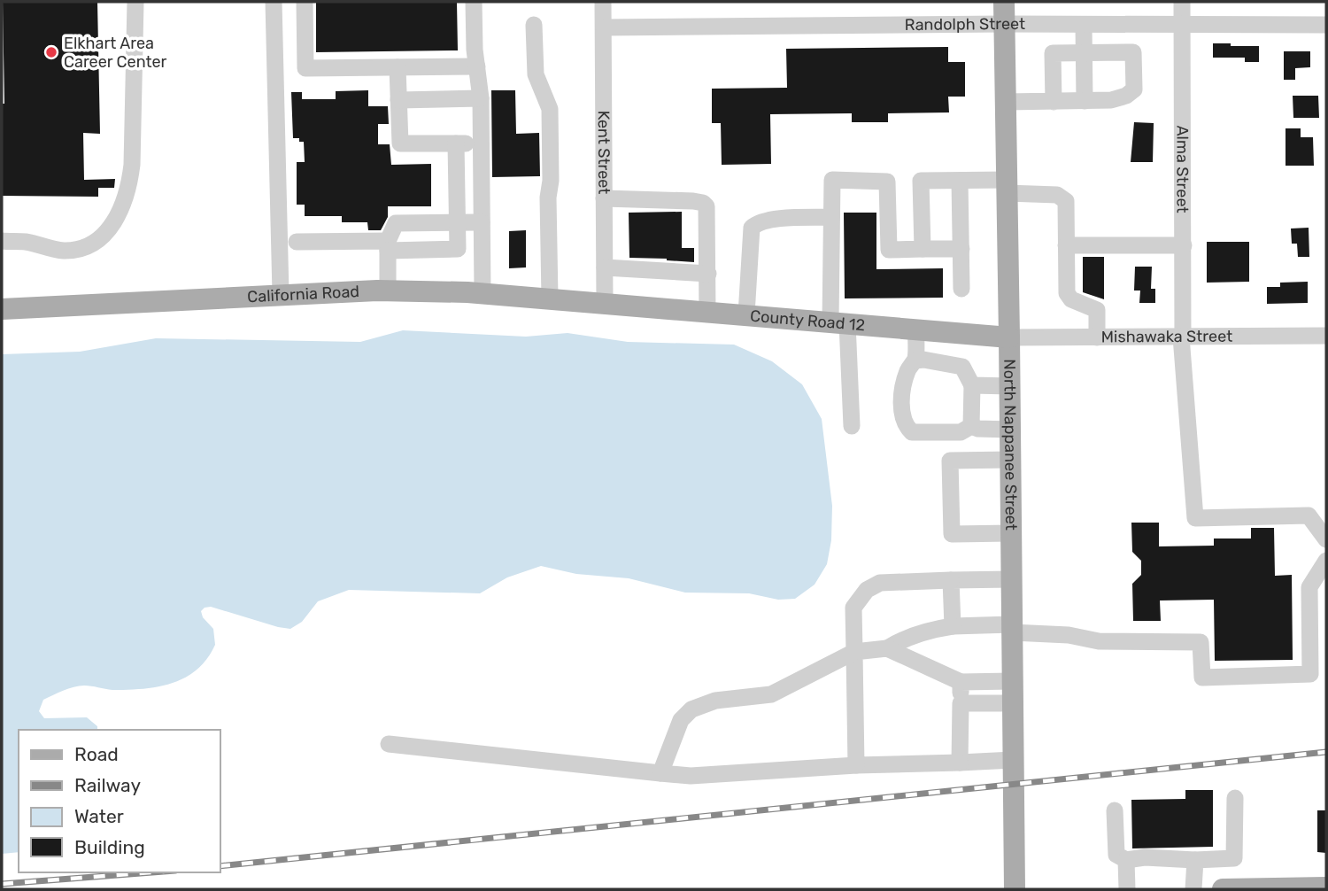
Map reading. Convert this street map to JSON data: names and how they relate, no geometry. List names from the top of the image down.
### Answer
{
  "streets": {
    "main road": ["California Road", "County Road 12", "North Nappanee Street"],
    "street": [
      "Randolph Street",
      "Kent Street",
      "Alma Street",
      "Mishawaka Street"
    ]
  },
  "crossings": [
    ["Randolph Street", "Kent Street"],
    ["Randolph Street", "Alma Street"],
    ["Randolph Street", "North Nappanee Street"],
    ["Kent Street", "California Road"],
    ["Kent Street", "County Road 12"],
    ["Alma Street", "Mishawaka Street"],
    ["California Road", "County Road 12"],
    ["County Road 12", "Mishawaka Street"],
    ["County Road 12", "North Nappanee Street"],
    ["Mishawaka Street", "North Nappanee Street"]
  ],
  "places": ["Elkhart Area Career Center"],
  "legend": [
    "Road",
    "Railway",
    "Water",
    "Building"
  ]
}
